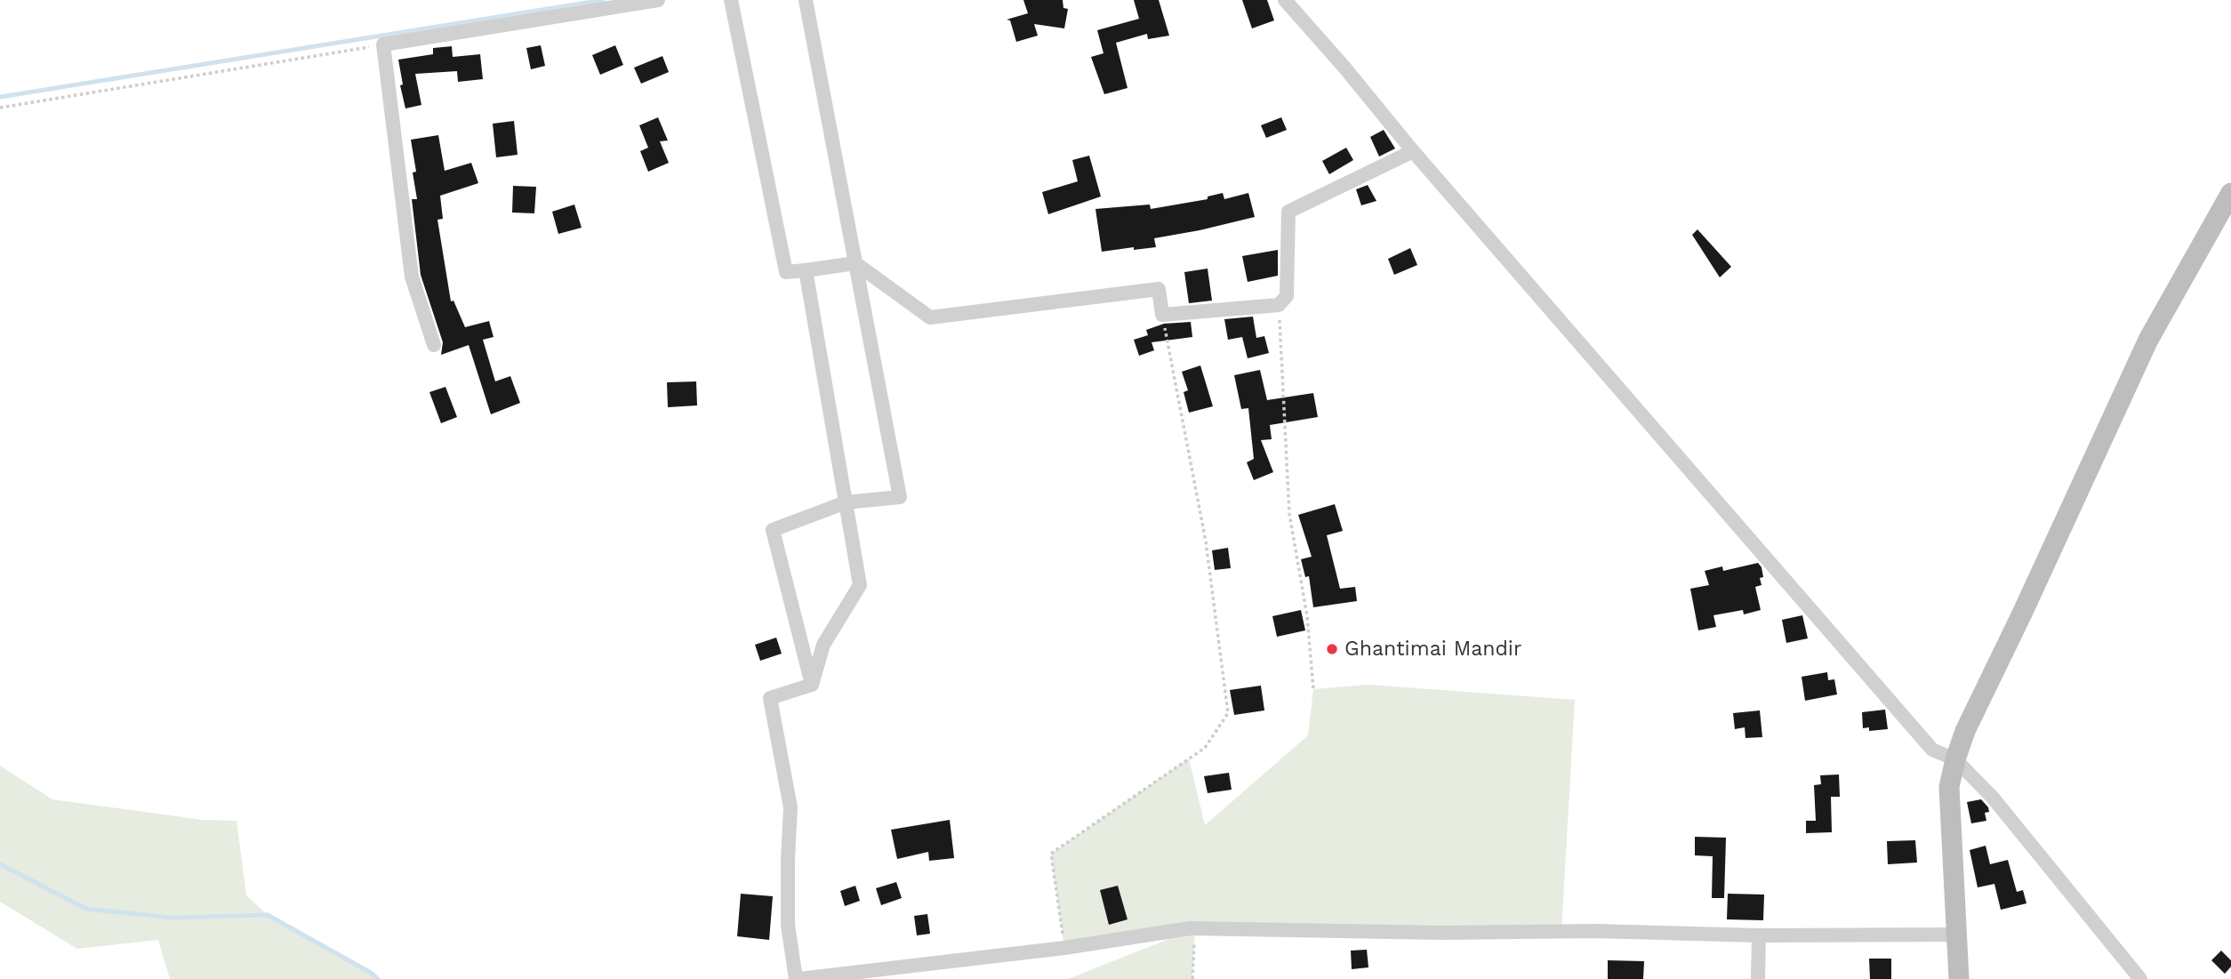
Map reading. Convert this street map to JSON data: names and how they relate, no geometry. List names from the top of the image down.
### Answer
{
  "places": ["Ghantimai Mandir"]
}
